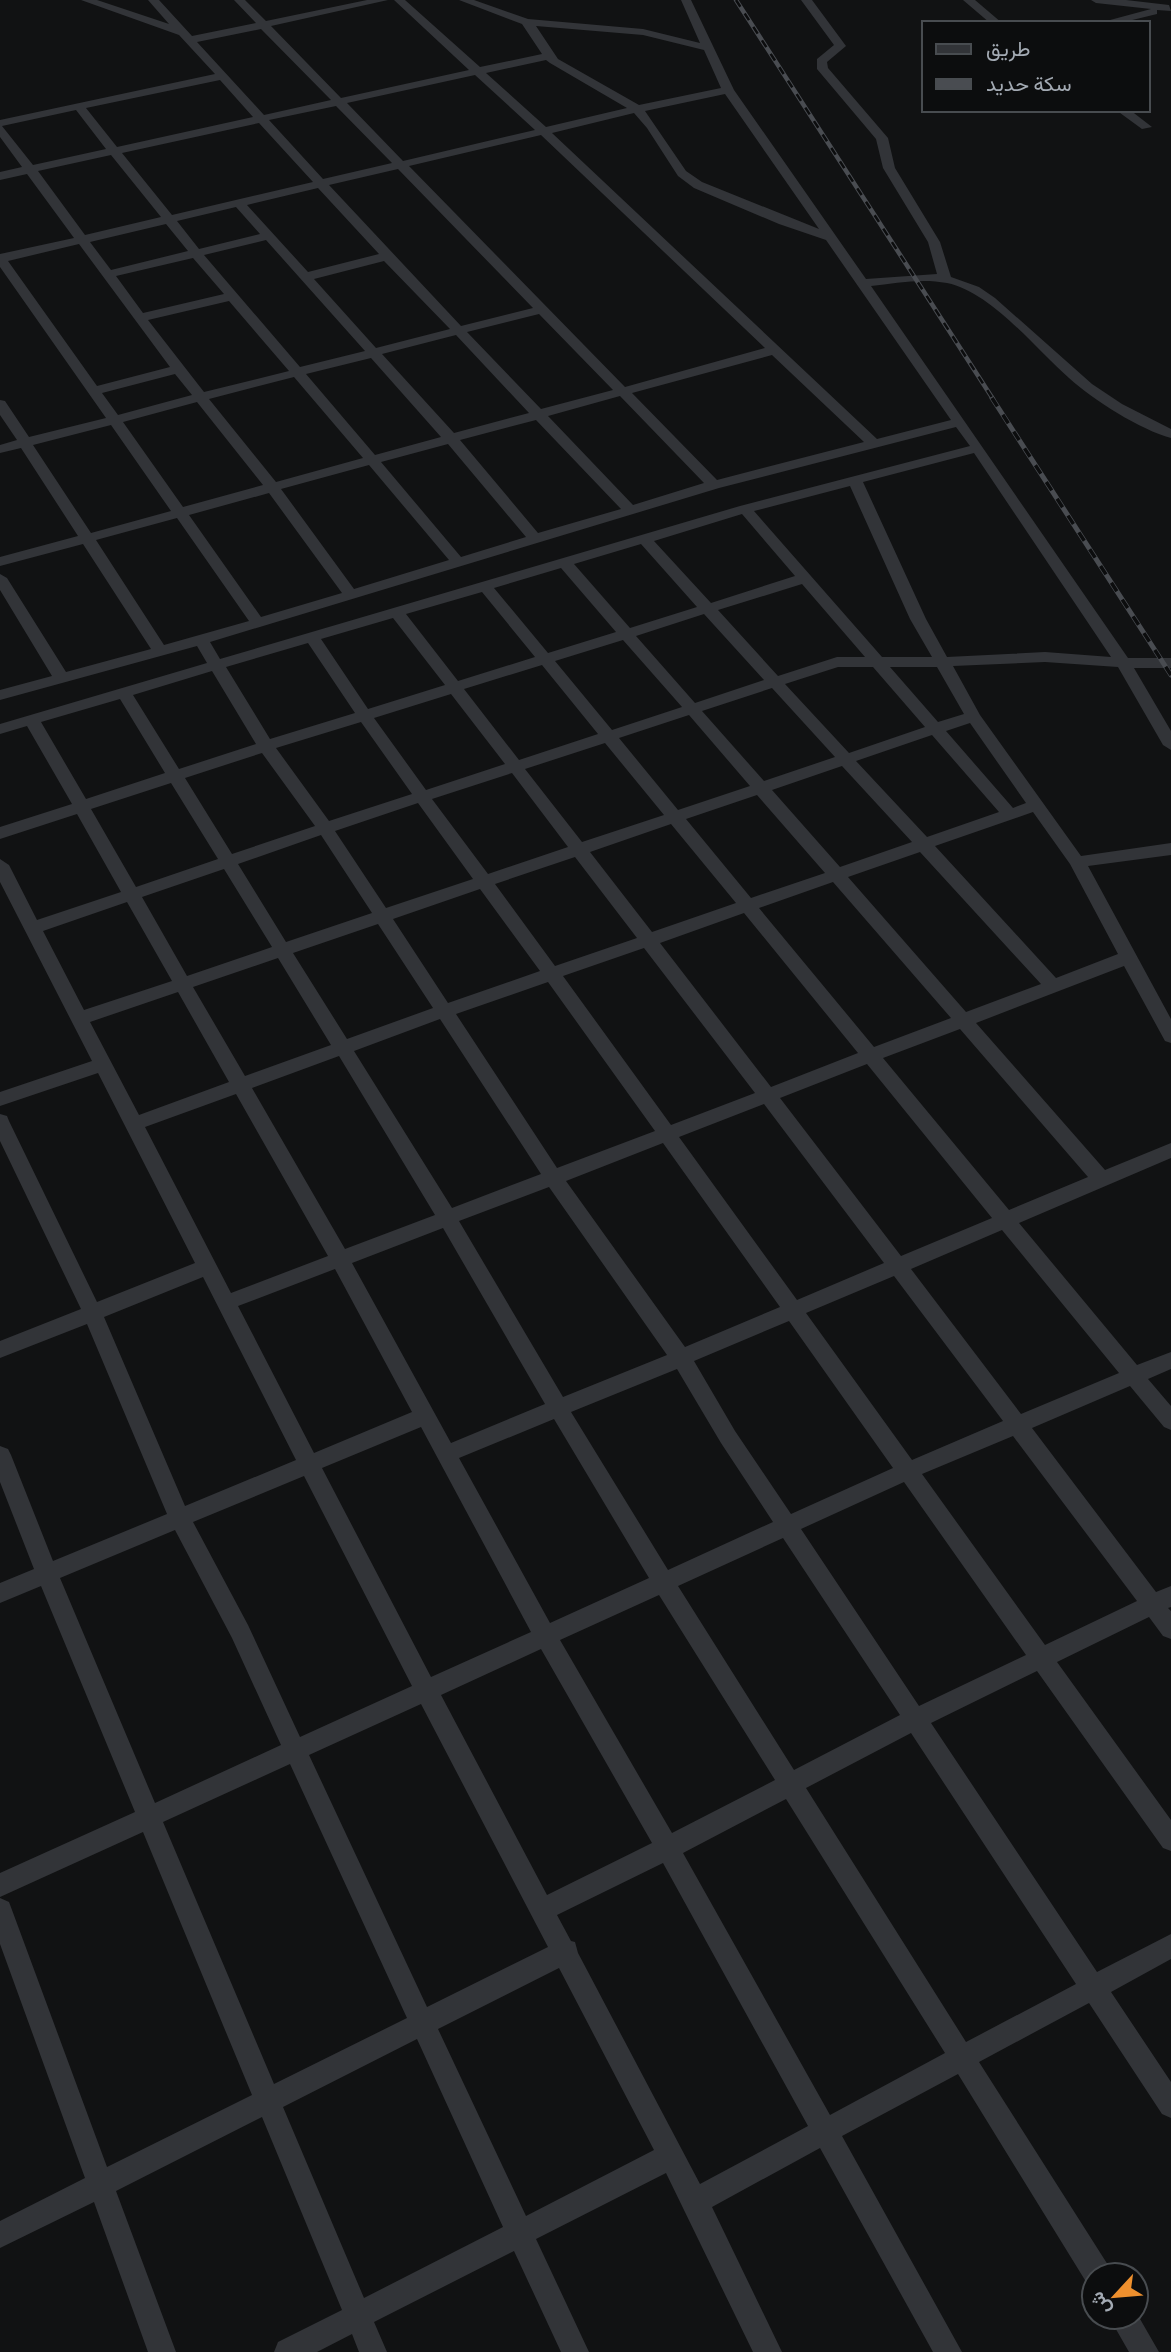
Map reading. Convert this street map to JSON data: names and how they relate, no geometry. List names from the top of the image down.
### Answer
{
  "legend": ["طريق", "سكة حديد"],
  "north": "bottom left"
}
